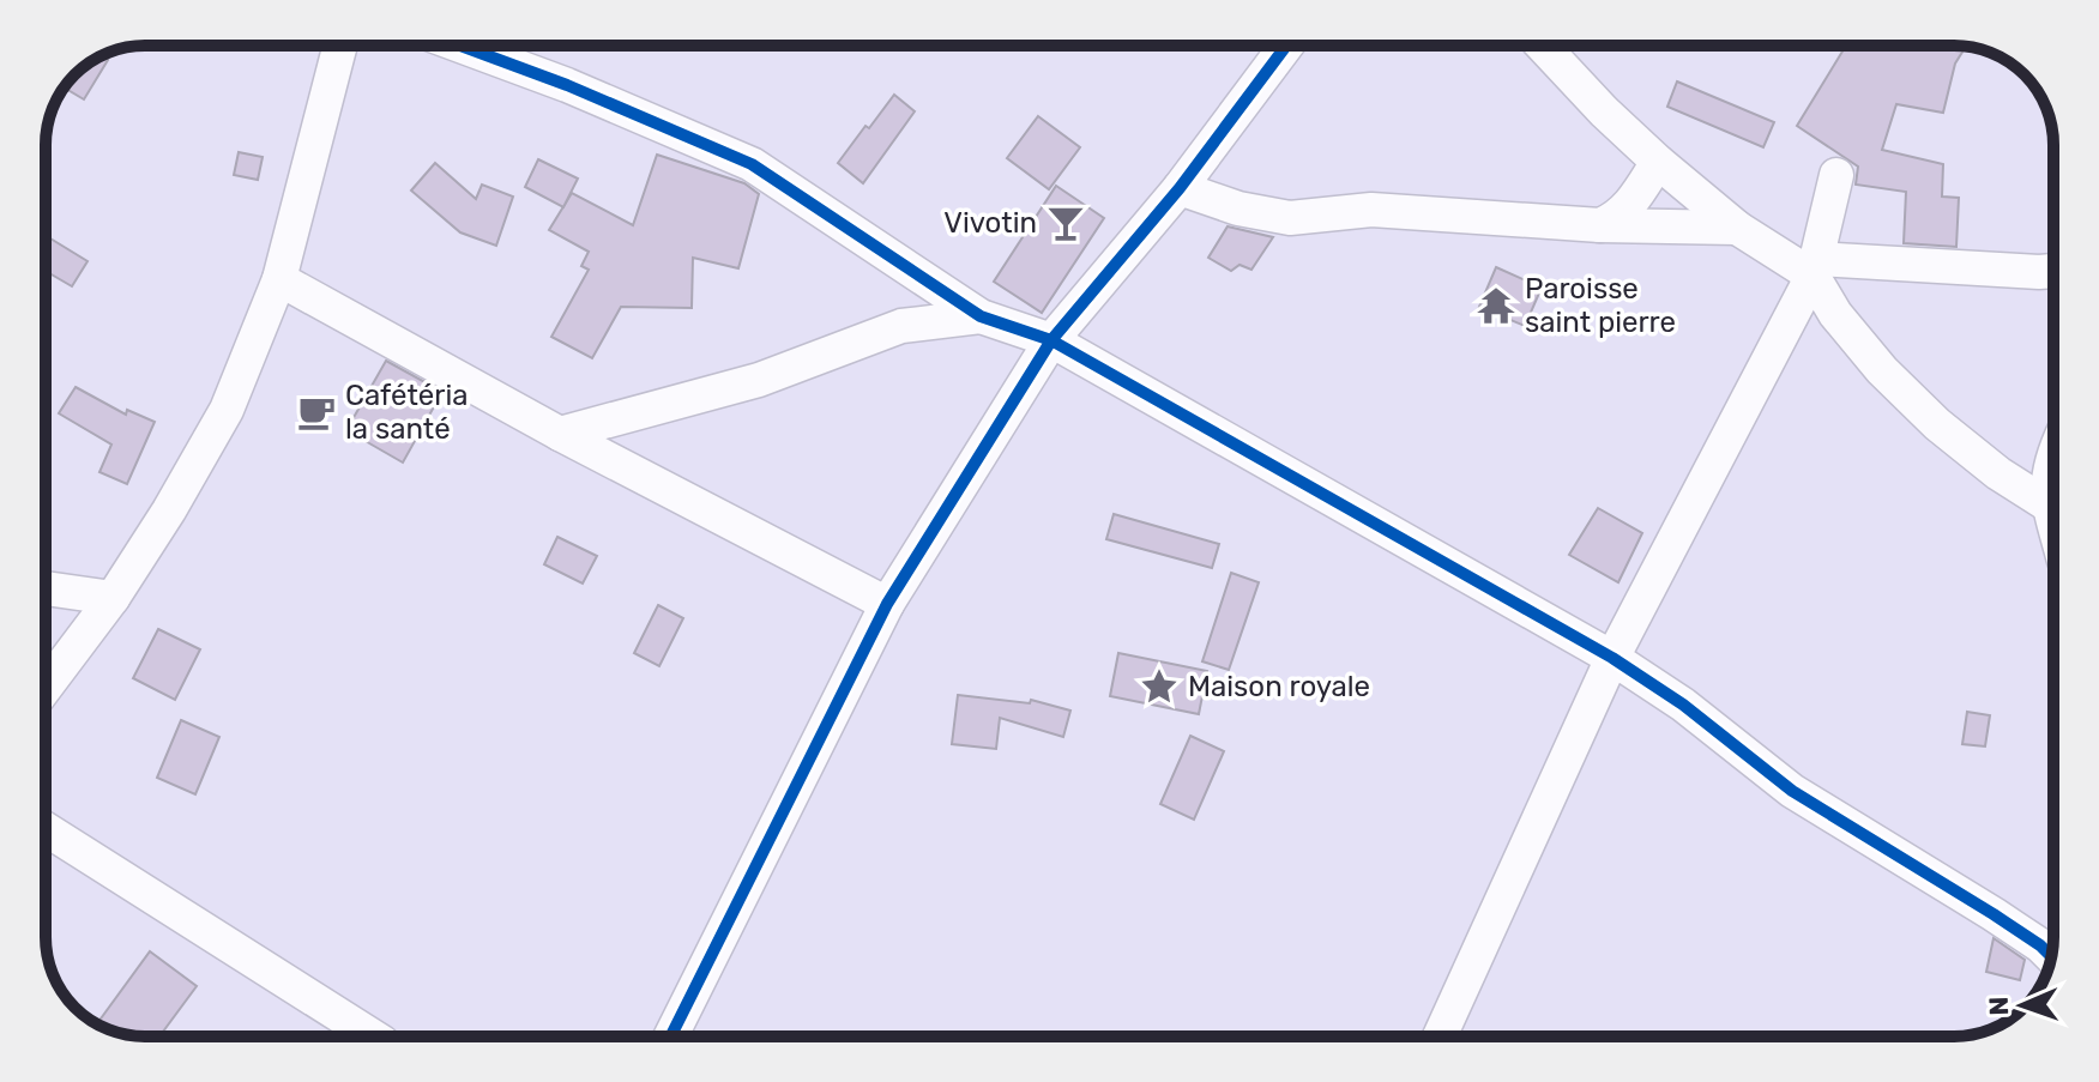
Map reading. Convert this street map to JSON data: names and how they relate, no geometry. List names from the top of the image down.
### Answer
{
  "places": {
    "bar": ["Vivotin"],
    "temple": ["Paroisse saint pierre"],
    "cafe": ["Cafétéria la santé"],
    "place": ["Maison royale"]
  },
  "north": "left"
}
